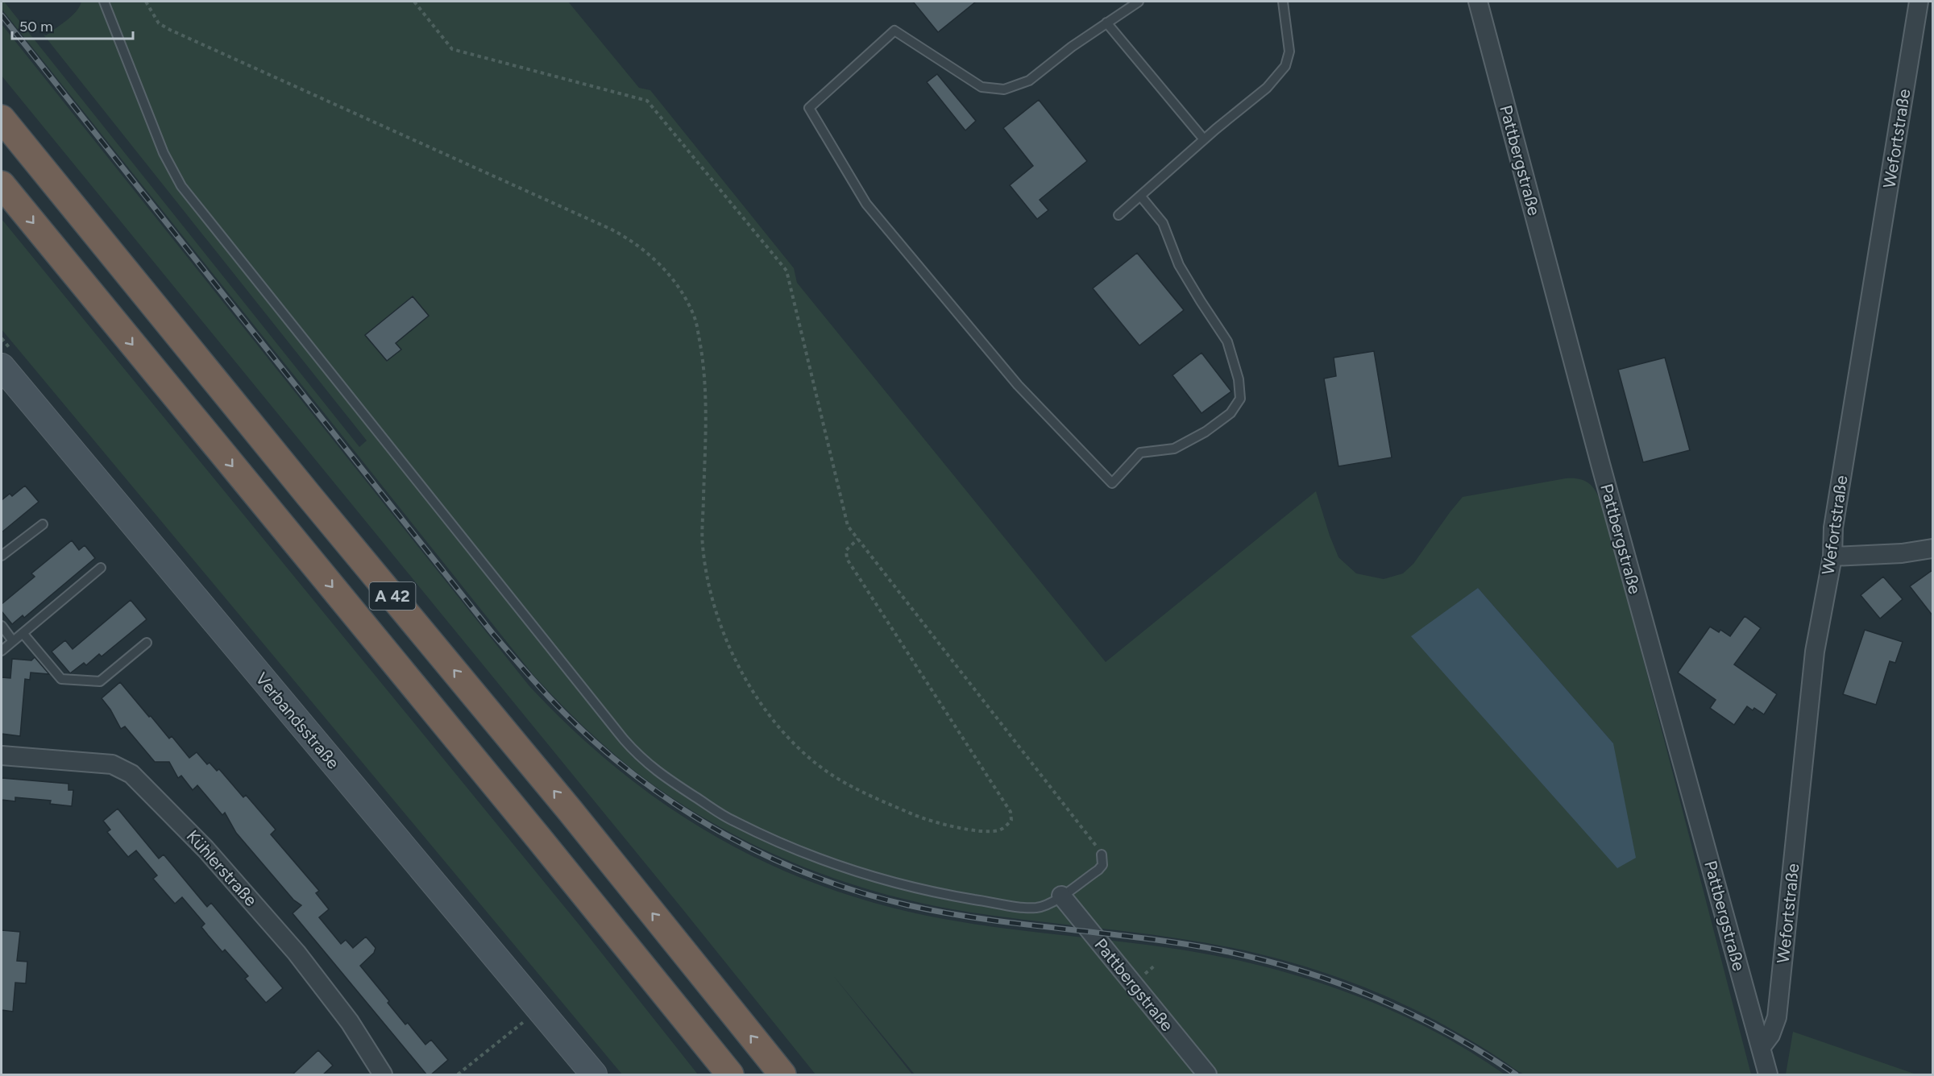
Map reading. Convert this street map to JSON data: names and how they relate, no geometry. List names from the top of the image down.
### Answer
{
  "streets": {
    "highway": ["A 42"],
    "main road": ["Verbandsstraße"],
    "street": ["Wefortstraße", "Pattbergstraße", "Kühlerstraße"]
  },
  "crossings": [
    ["Wefortstraße", "Pattbergstraße"]
  ],
  "scale_bar": "50 m"
}
